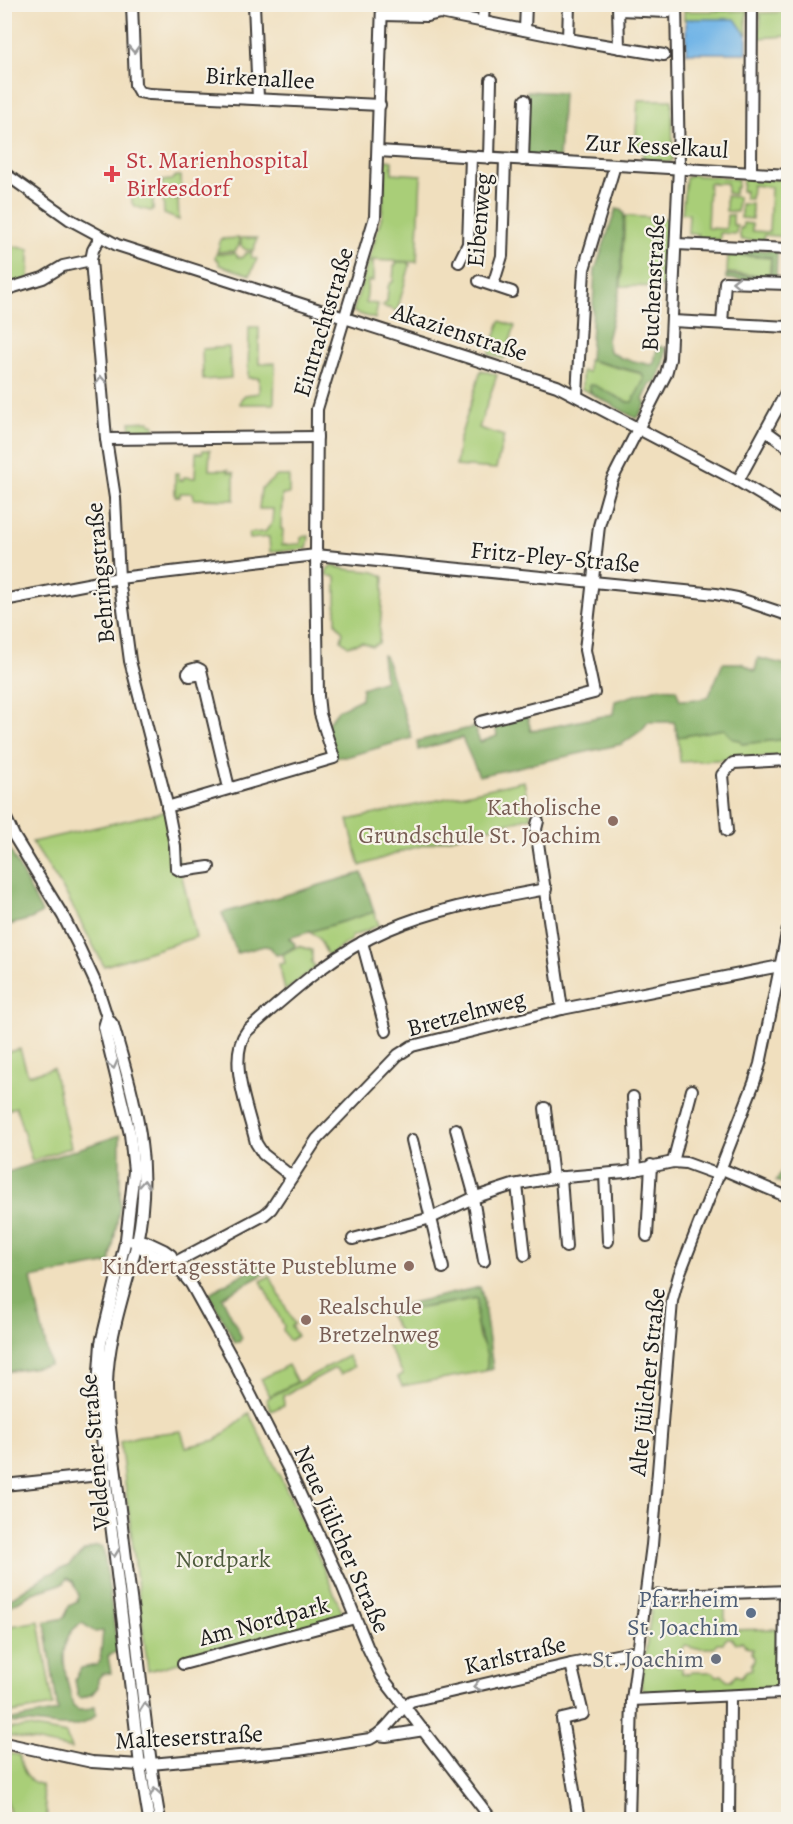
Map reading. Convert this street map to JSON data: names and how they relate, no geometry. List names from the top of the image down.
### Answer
{
  "streets": {
    "street": [
      "Birkenallee",
      "Zur Kesselkaul",
      "Eibenweg",
      "Buchenstraße",
      "Eintrachtstraße",
      "Akazienstraße",
      "Fritz-Pley-Straße",
      "Behringstraße",
      "Bretzelnweg",
      "Alte Jülicher Straße",
      "Veldener Straße",
      "Neue Jülicher Straße",
      "Am Nordpark",
      "Karlstraße",
      "Malteserstraße"
    ]
  },
  "crossings": [
    ["Birkenallee", "Eintrachtstraße"],
    ["Zur Kesselkaul", "Eibenweg"],
    ["Zur Kesselkaul", "Buchenstraße"],
    ["Zur Kesselkaul", "Eintrachtstraße"],
    ["Buchenstraße", "Akazienstraße"],
    ["Buchenstraße", "Fritz-Pley-Straße"],
    ["Eintrachtstraße", "Akazienstraße"],
    ["Eintrachtstraße", "Fritz-Pley-Straße"],
    ["Akazienstraße", "Behringstraße"],
    ["Fritz-Pley-Straße", "Behringstraße"],
    ["Bretzelnweg", "Alte Jülicher Straße"],
    ["Bretzelnweg", "Neue Jülicher Straße"],
    ["Alte Jülicher Straße", "Karlstraße"],
    ["Veldener Straße", "Malteserstraße"],
    ["Neue Jülicher Straße", "Am Nordpark"],
    ["Neue Jülicher Straße", "Karlstraße"],
    ["Neue Jülicher Straße", "Malteserstraße"]
  ],
  "one_way": ["Karlstraße"],
  "parks": ["Nordpark"],
  "places": {
    "health": ["St. Marienhospital Birkesdorf"],
    "other": [
      "Katholische Grundschule St. Joachim",
      "Kindertagesstätte Pusteblume",
      "Realschule Bretzelnweg",
      "Pfarrheim St. Joachim",
      "St. Joachim"
    ]
  }
}
